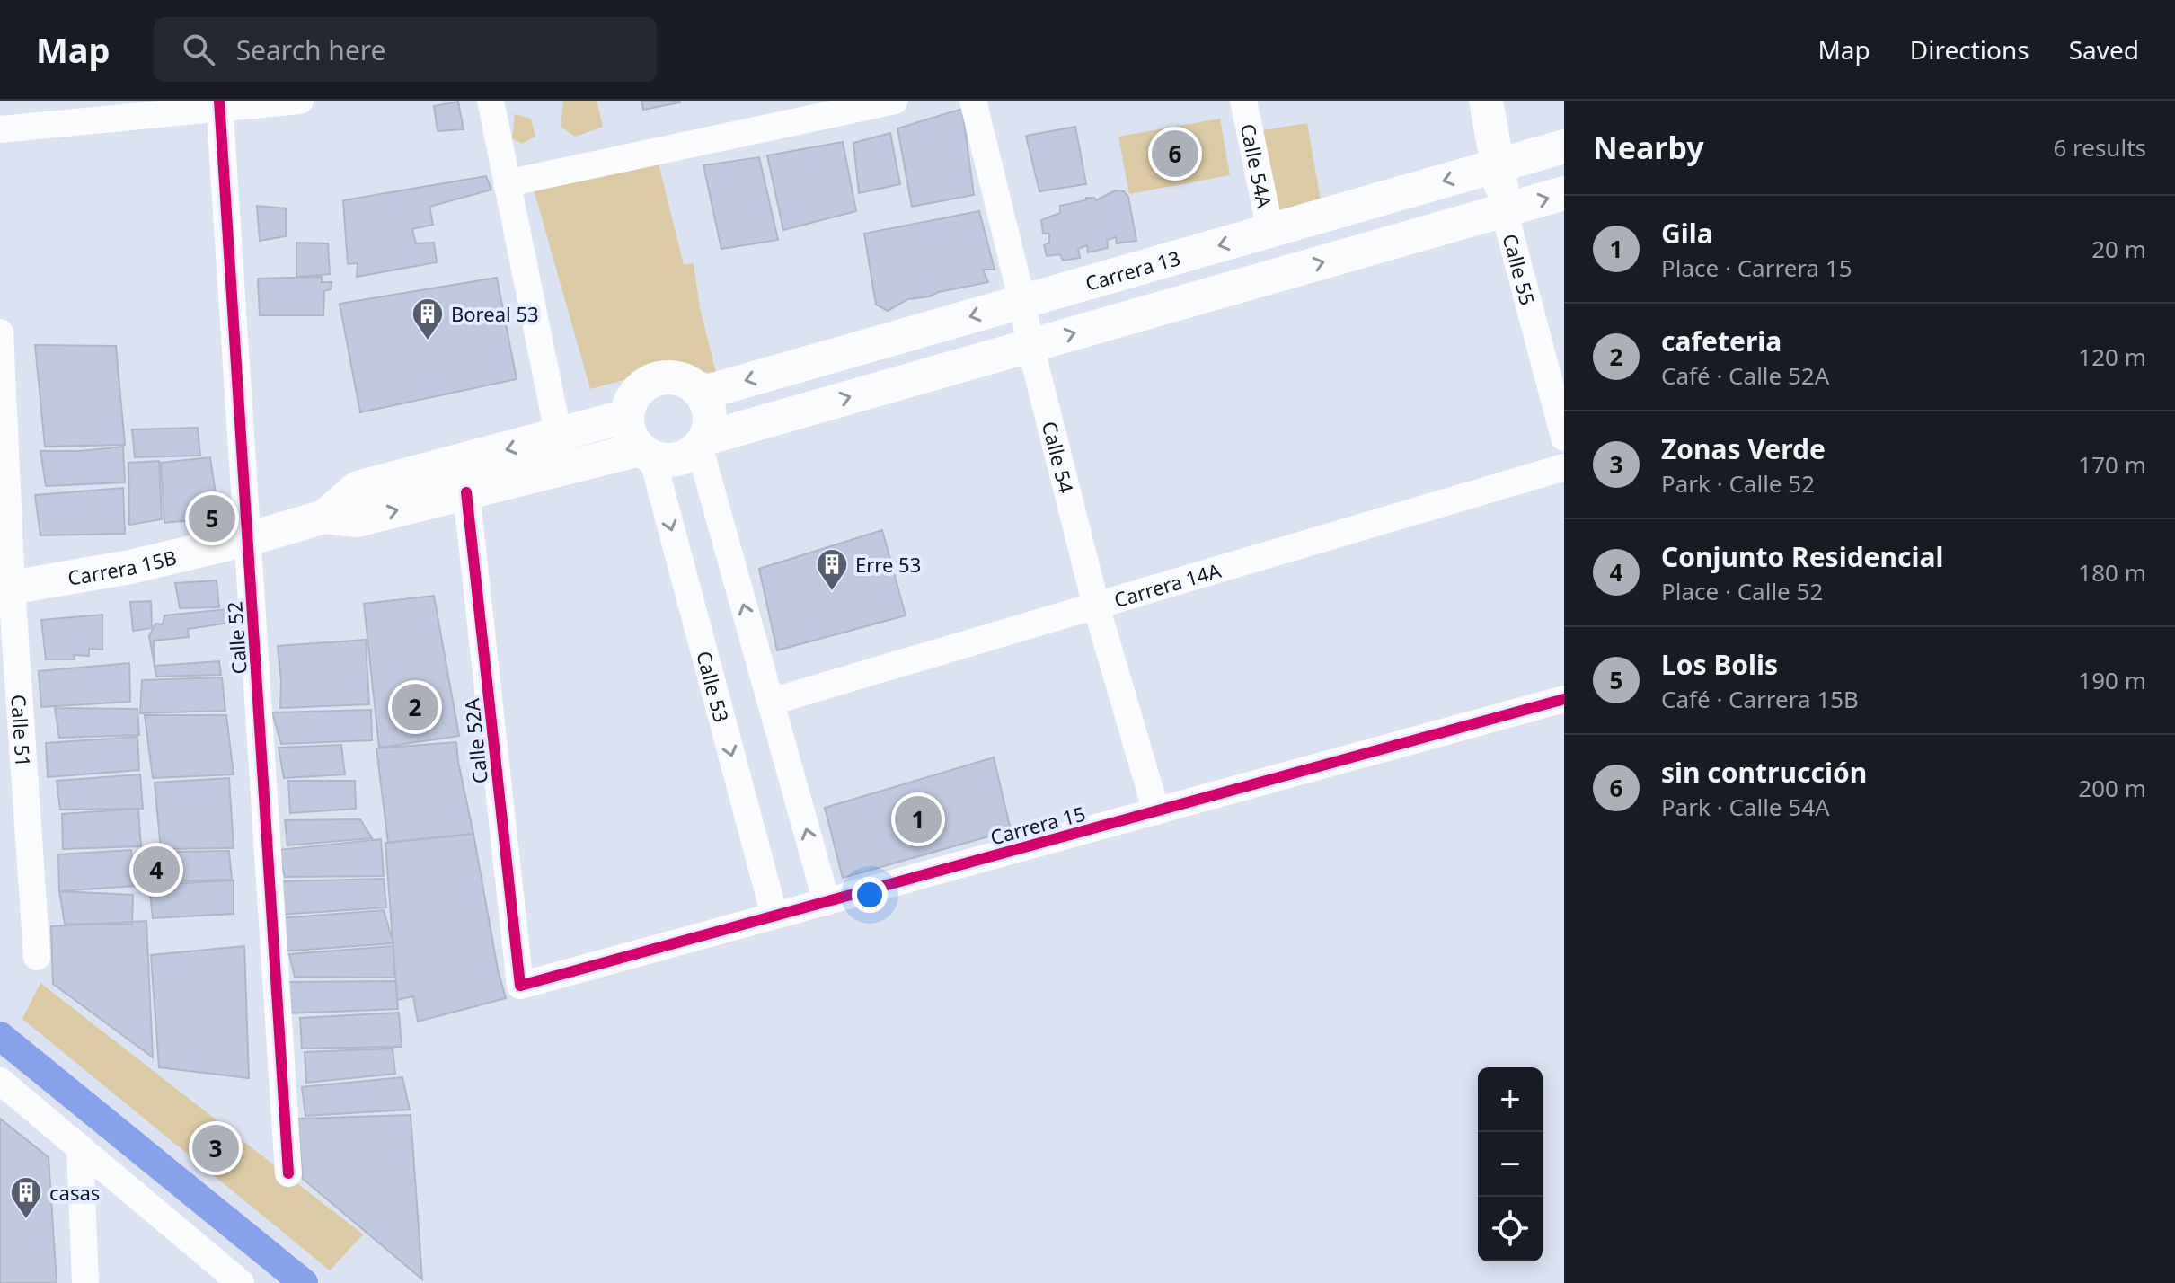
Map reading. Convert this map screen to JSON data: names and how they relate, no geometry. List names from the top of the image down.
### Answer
{
  "streets": {
    "street": [
      "Calle 54A",
      "Carrera 13",
      "Calle 55",
      "Calle 54",
      "Carrera 15B",
      "Carrera 14A",
      "Calle 52",
      "Calle 53",
      "Calle 51",
      "Calle 52A",
      "Carrera 15"
    ]
  },
  "crossings": [
    ["Calle 54A", "Carrera 13"],
    ["Carrera 13", "Calle 55"],
    ["Carrera 13", "Calle 54"],
    ["Carrera 13", "Carrera 15B"],
    ["Carrera 13", "Calle 53"],
    ["Calle 54", "Carrera 14A"],
    ["Calle 54", "Carrera 15"],
    ["Carrera 15B", "Calle 52"],
    ["Carrera 15B", "Calle 53"],
    ["Carrera 15B", "Calle 51"],
    ["Carrera 15B", "Calle 52A"],
    ["Calle 53", "Carrera 15"],
    ["Calle 52A", "Carrera 15"]
  ],
  "places": {
    "building": ["Boreal 53", "Erre 53", "casas"]
  },
  "page": {
    "header": "Map",
    "search": "Search here",
    "nav": ["Map", "Directions", "Saved"],
    "heading": ["Nearby", "6 results"],
    "pins": [
      "6",
      "5",
      "2",
      "1",
      "4",
      "3"
    ],
    "list": [
      {
        "mark": "1",
        "name": "Gila",
        "note": "Place · Carrera 15",
        "value": "20 m"
      },
      {
        "mark": "2",
        "name": "cafeteria",
        "note": "Café · Calle 52A",
        "value": "120 m"
      },
      {
        "mark": "3",
        "name": "Zonas Verde",
        "note": "Park · Calle 52",
        "value": "170 m"
      },
      {
        "mark": "4",
        "name": "Conjunto Residencial",
        "note": "Place · Calle 52",
        "value": "180 m"
      },
      {
        "mark": "5",
        "name": "Los Bolis",
        "note": "Café · Carrera 15B",
        "value": "190 m"
      },
      {
        "mark": "6",
        "name": "sin contrucción",
        "note": "Park · Calle 54A",
        "value": "200 m"
      }
    ],
    "map_buttons": ["+", "−"]
  }
}
